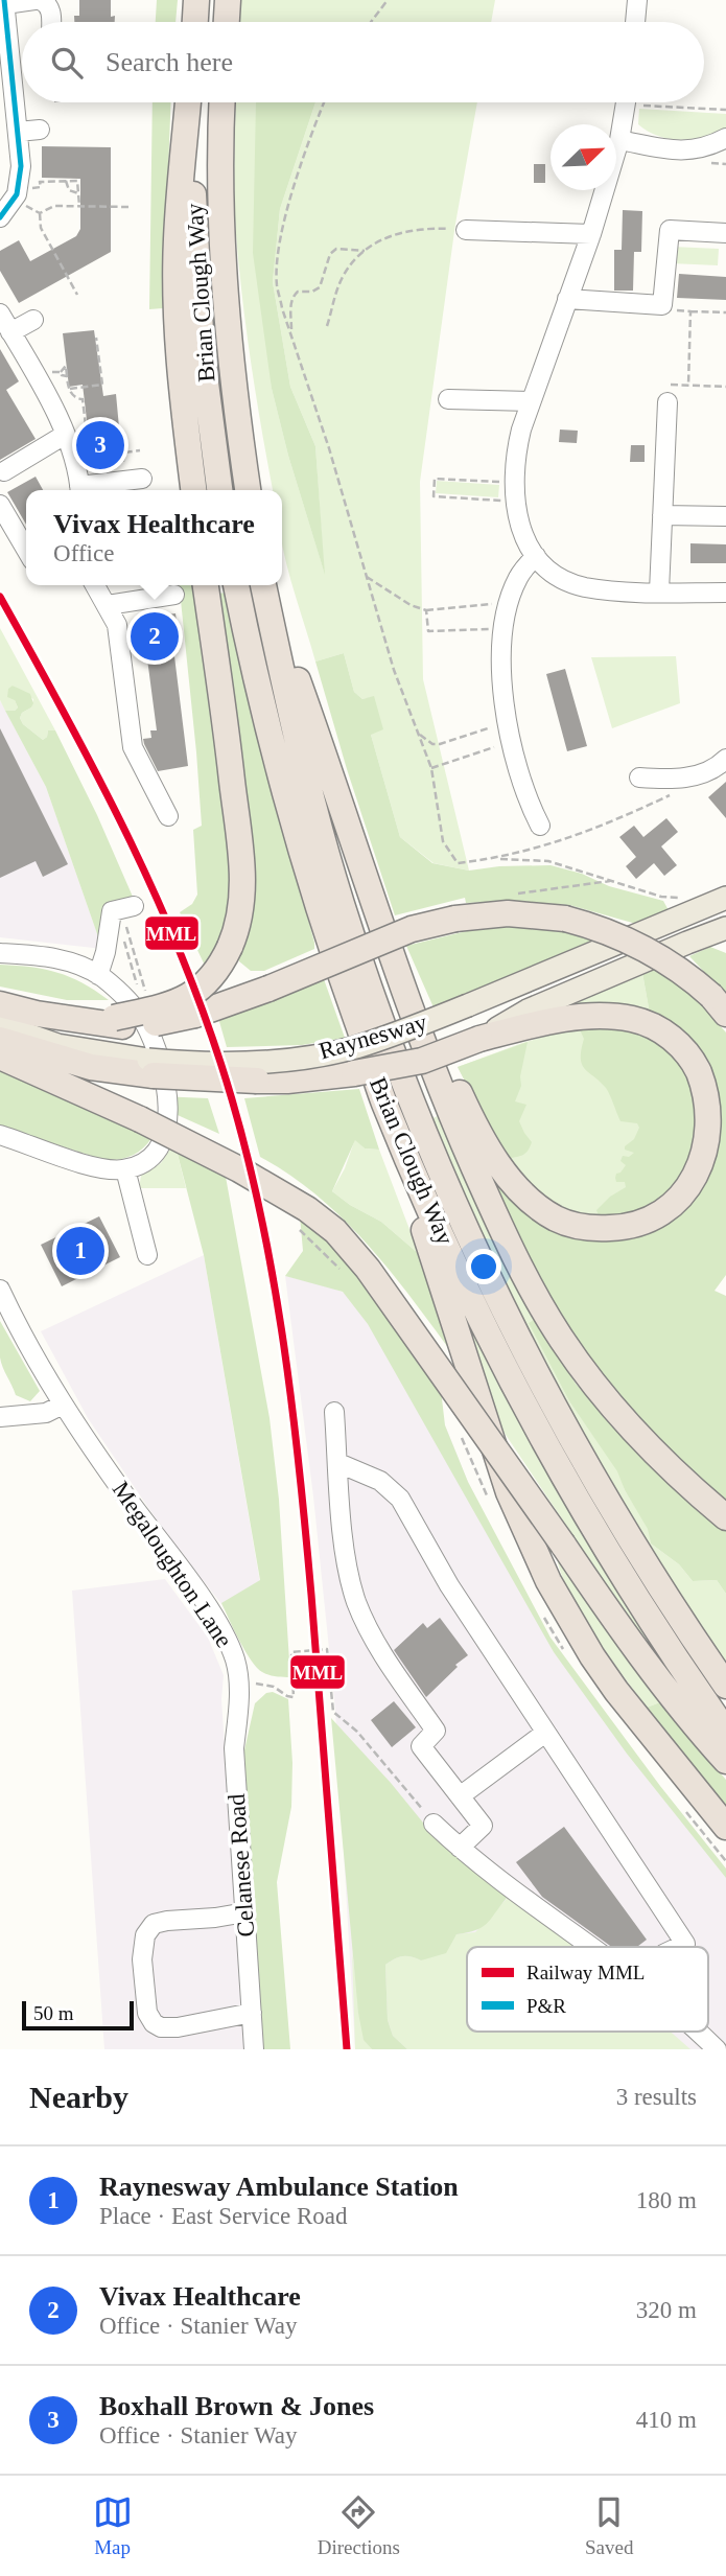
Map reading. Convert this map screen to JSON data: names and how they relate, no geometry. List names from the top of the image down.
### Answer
{
  "streets": {
    "highway": ["Brian Clough Way", "Raynesway"],
    "street": ["Megaloughton Lane", "Celanese Road"]
  },
  "crossings": [
    ["Megaloughton Lane", "Celanese Road"]
  ],
  "lines": ["transit line P&R", "rail line MML"],
  "legend": ["Railway MML", "P&R"],
  "scale_bar": "50 m",
  "north": "top right",
  "page": {
    "search": "Search here",
    "pins": ["3", "2", "1"],
    "popup": ["Vivax Healthcare", "Office"],
    "scale": "50 m",
    "heading": ["Nearby", "3 results"],
    "list": [
      {
        "mark": "1",
        "name": "Raynesway Ambulance Station",
        "note": "Place · East Service Road",
        "value": "180 m"
      },
      {
        "mark": "2",
        "name": "Vivax Healthcare",
        "note": "Office · Stanier Way",
        "value": "320 m"
      },
      {
        "mark": "3",
        "name": "Boxhall Brown & Jones",
        "note": "Office · Stanier Way",
        "value": "410 m"
      }
    ],
    "nav": ["Map", "Directions", "Saved"]
  }
}
